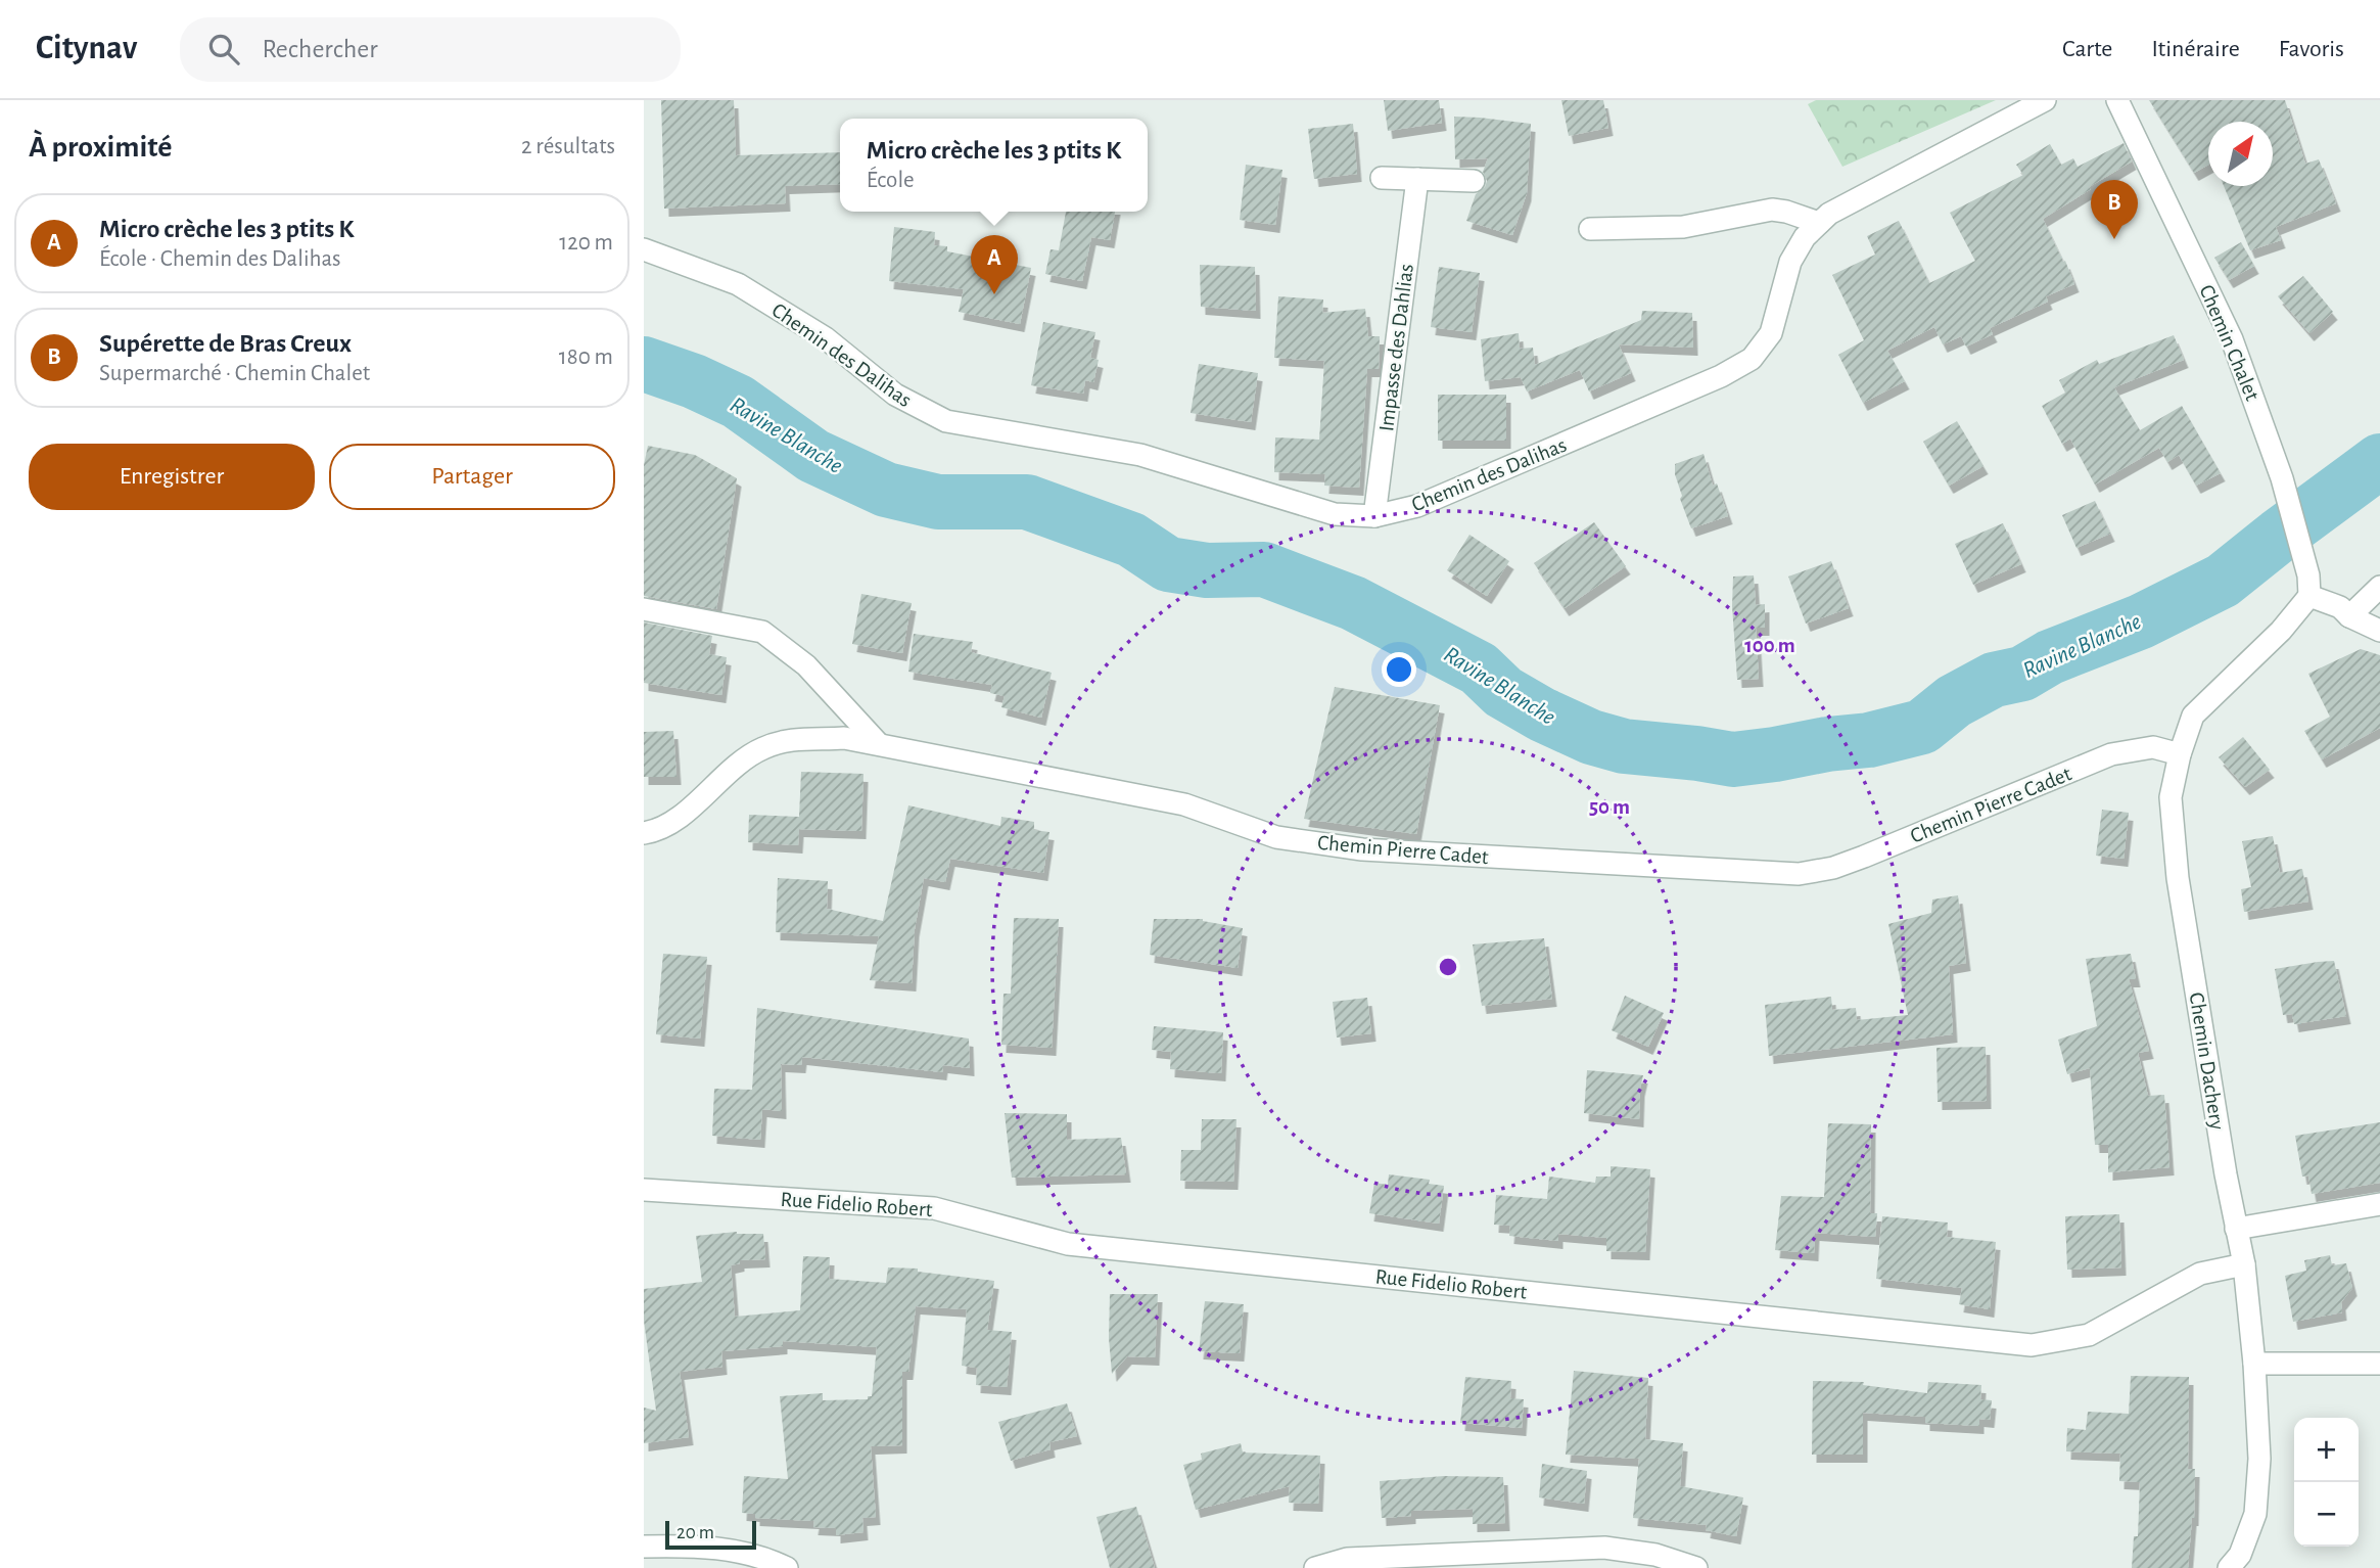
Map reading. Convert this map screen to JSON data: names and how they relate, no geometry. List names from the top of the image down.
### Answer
{
  "streets": {
    "street": [
      "Chemin Chalet",
      "Impasse des Dahlias",
      "Chemin des Dalihas",
      "Chemin Pierre Cadet",
      "Chemin Dachery",
      "Rue Fidelio Robert"
    ]
  },
  "crossings": [
    ["Chemin Chalet", "Chemin Dachery"],
    ["Impasse des Dahlias", "Chemin des Dalihas"],
    ["Chemin Pierre Cadet", "Chemin Dachery"],
    ["Chemin Dachery", "Rue Fidelio Robert"]
  ],
  "water": ["Ravine Blanche"],
  "scale_bar": "20 m",
  "north": "top right",
  "page": {
    "header": "Citynav",
    "search": "Rechercher",
    "nav": ["Carte", "Itinéraire", "Favoris"],
    "heading": ["À proximité", "2 résultats"],
    "popup": ["Micro crèche les 3 ptits K", "École"],
    "pins": ["B", "A"],
    "list": [
      {
        "mark": "A",
        "name": "Micro crèche les 3 ptits K",
        "note": "École · Chemin des Dalihas",
        "value": "120 m"
      },
      {
        "mark": "B",
        "name": "Supérette de Bras Creux",
        "note": "Supermarché · Chemin Chalet",
        "value": "180 m"
      }
    ],
    "buttons": ["Enregistrer", "Partager"],
    "map_buttons": ["+", "−"],
    "scale": "20 m"
  },
  "rings": ["100 m", "50 m"]
}
